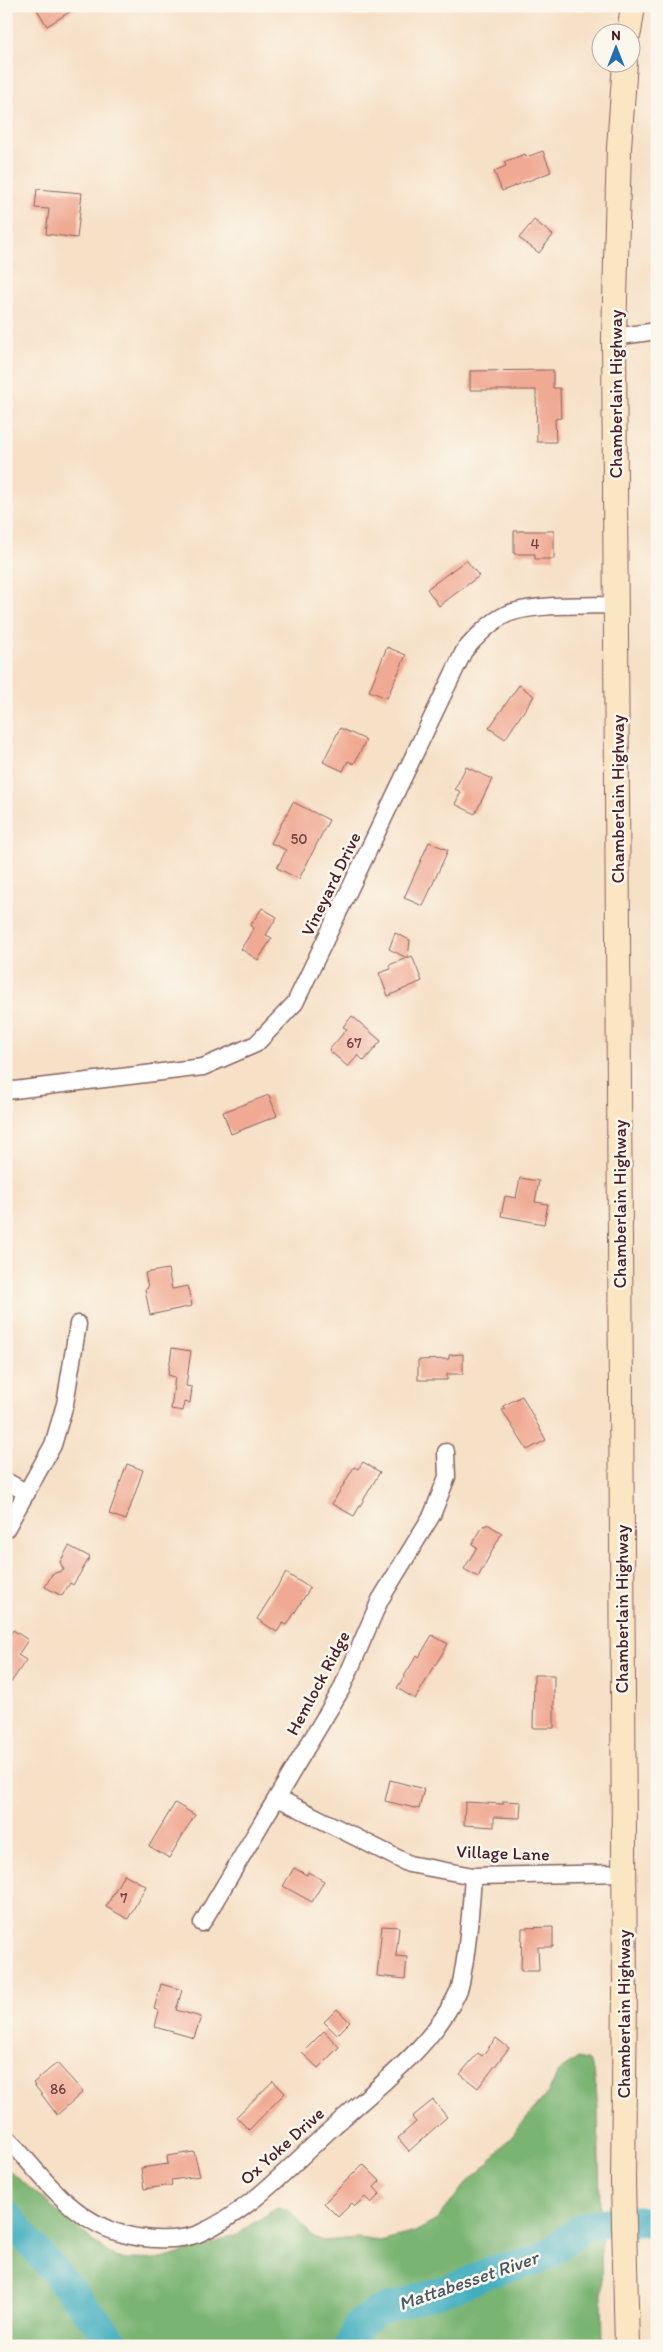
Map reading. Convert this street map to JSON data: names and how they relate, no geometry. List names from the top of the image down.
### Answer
{
  "streets": {
    "main road": ["Chamberlain Highway"],
    "street": [
      "Vineyard Drive",
      "Hemlock Ridge",
      "Village Lane",
      "Ox Yoke Drive"
    ]
  },
  "crossings": [
    ["Chamberlain Highway", "Vineyard Drive"],
    ["Chamberlain Highway", "Village Lane"],
    ["Hemlock Ridge", "Village Lane"],
    ["Village Lane", "Ox Yoke Drive"]
  ],
  "water": ["Mattabesset River"],
  "house_numbers": [
    "4",
    "50",
    "67",
    "7",
    "86"
  ],
  "north": "top"
}
